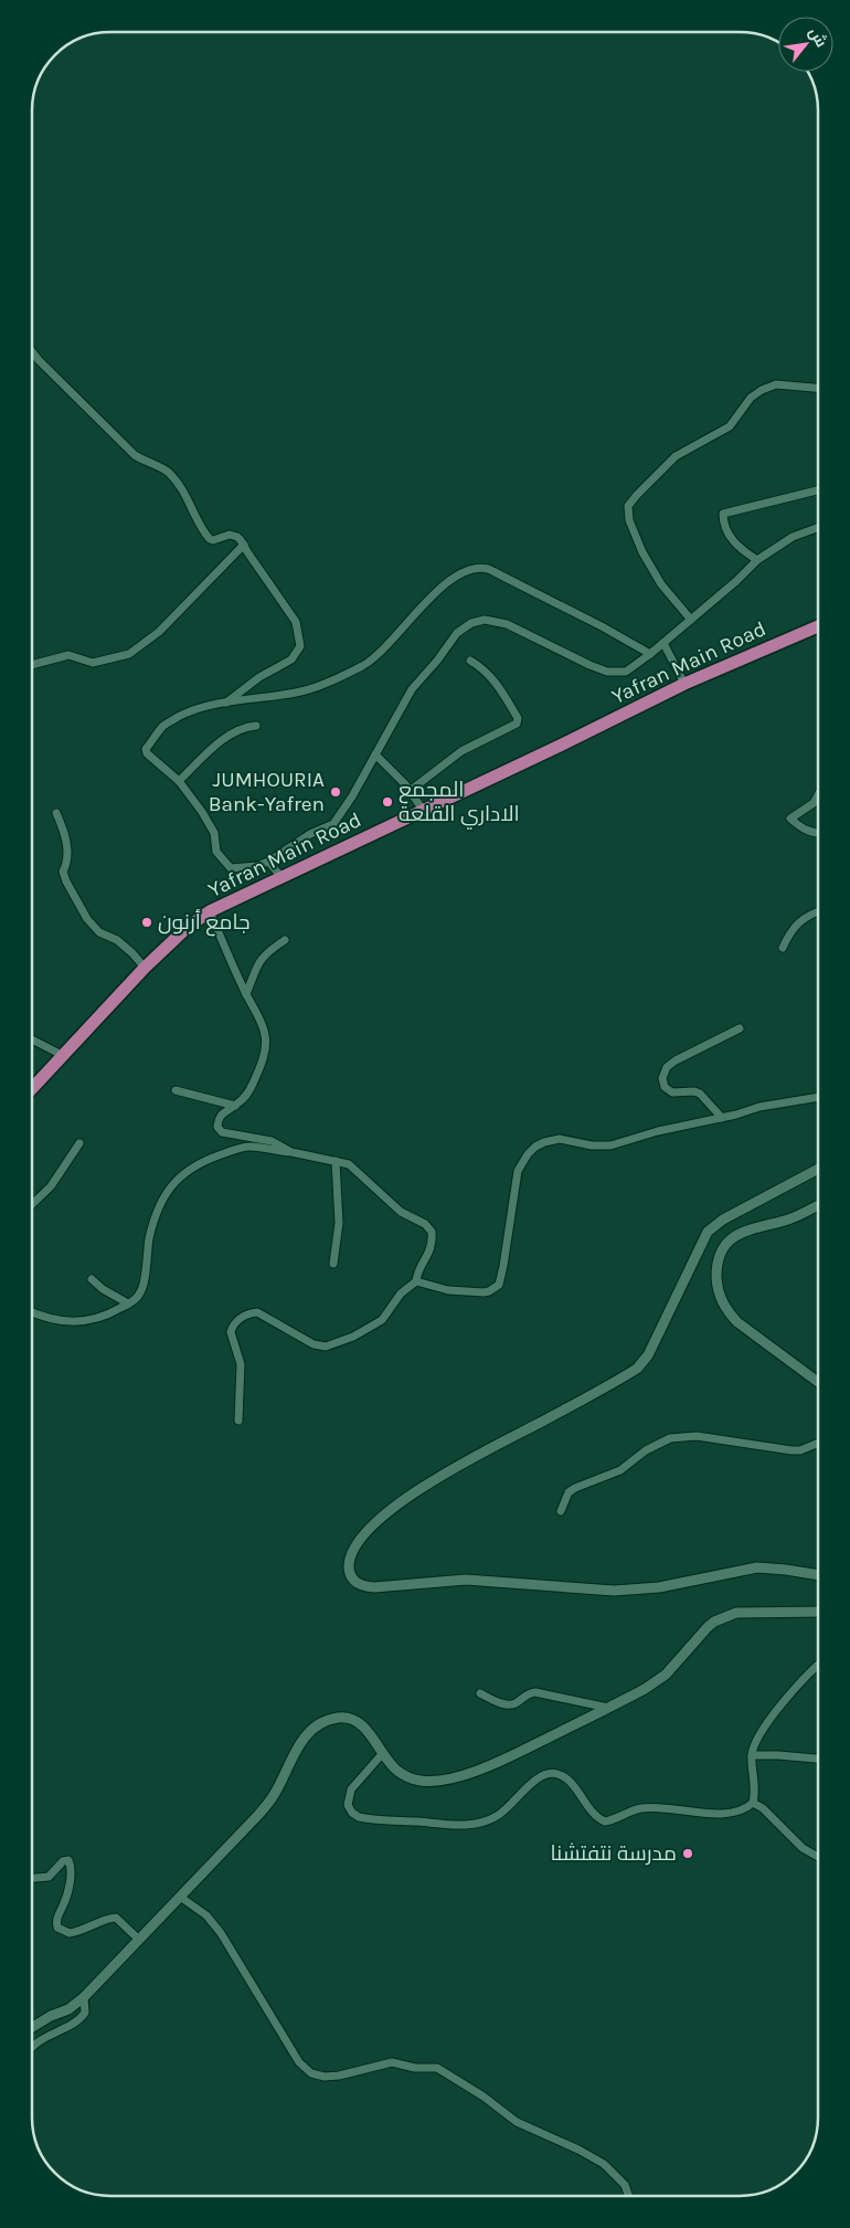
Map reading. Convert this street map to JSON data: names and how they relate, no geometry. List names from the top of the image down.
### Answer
{
  "streets": {
    "main road": ["Yafran Main Road"]
  },
  "places": [
    "JUMHOURIA Bank-Yafren",
    "المجمع الاداري القلعة",
    "جامع أرنون",
    "مدرسة نتفتشنا"
  ],
  "north": "top right"
}
